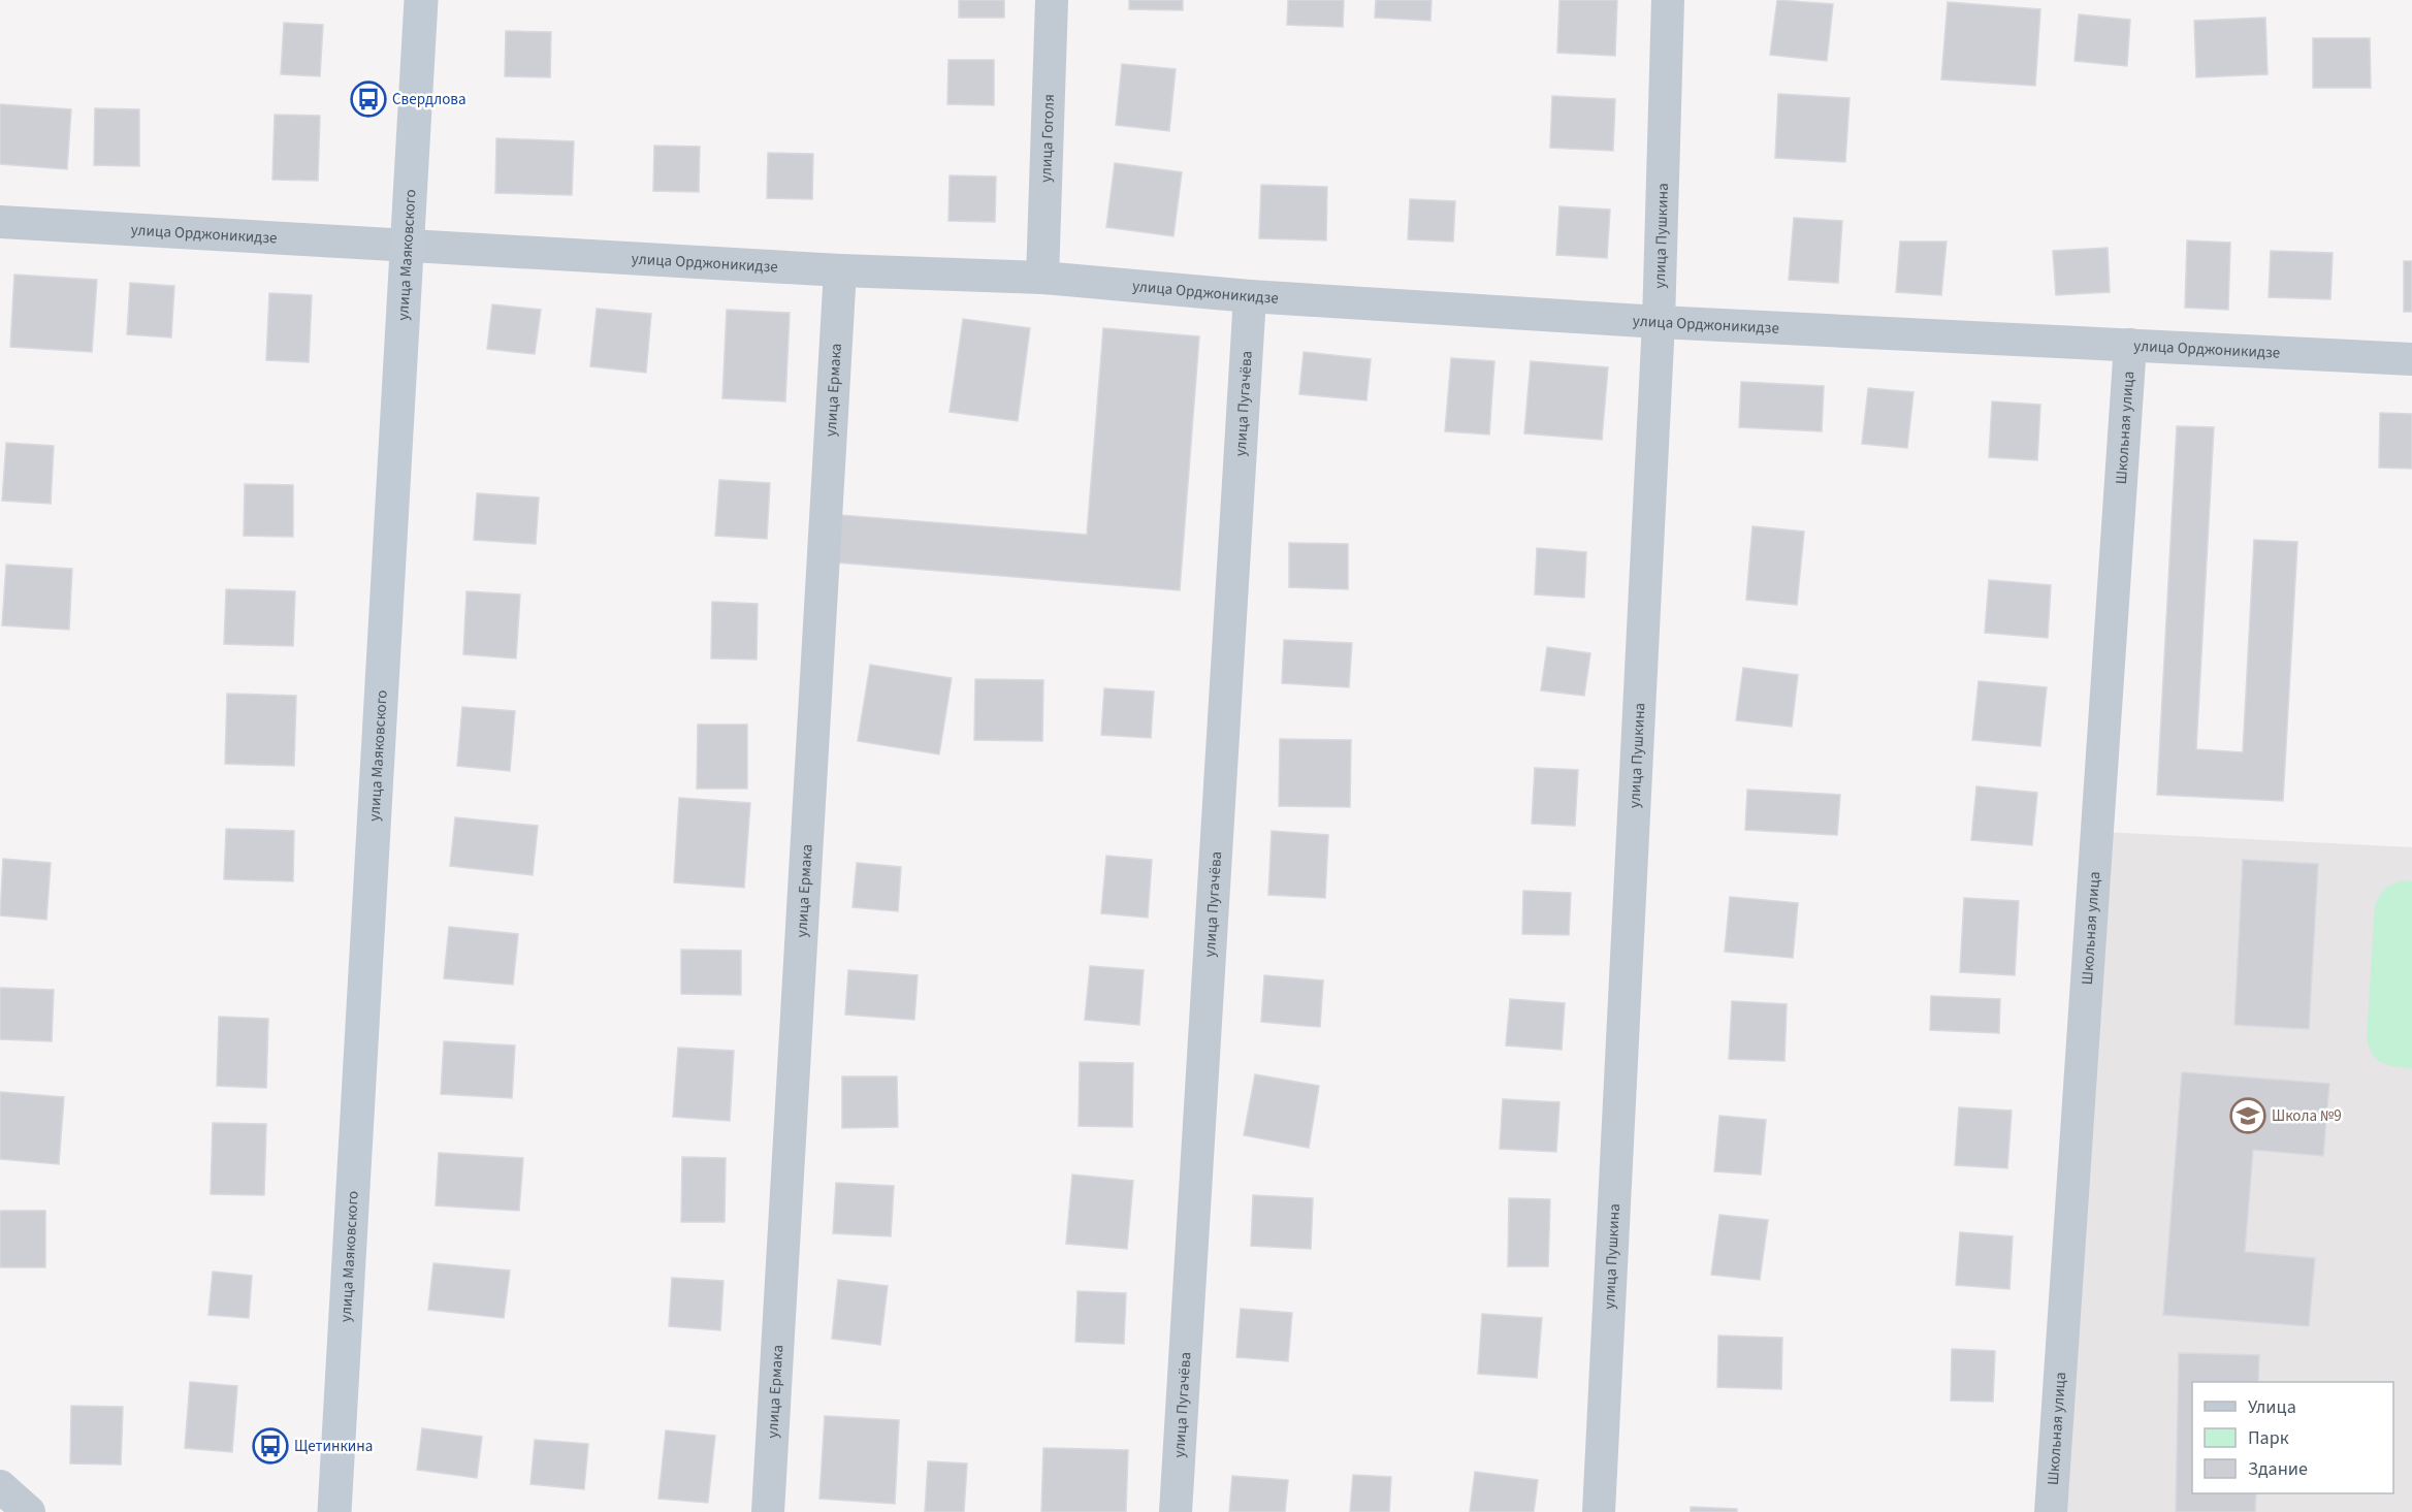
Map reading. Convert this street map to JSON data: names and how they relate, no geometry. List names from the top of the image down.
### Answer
{
  "streets": {
    "street": [
      "улица Гоголя",
      "улица Орджоникидзе",
      "улица Пушкина",
      "улица Маяковского",
      "улица Ермака",
      "улица Пугачёва",
      "Школьная улица"
    ]
  },
  "crossings": [
    ["улица Гоголя", "улица Орджоникидзе"],
    ["улица Орджоникидзе", "улица Пушкина"],
    ["улица Орджоникидзе", "улица Маяковского"],
    ["улица Орджоникидзе", "улица Ермака"],
    ["улица Орджоникидзе", "улица Пугачёва"],
    ["улица Орджоникидзе", "Школьная улица"]
  ],
  "places": {
    "bus stop": ["Свердлова", "Щетинкина"],
    "school or university": ["Школа №9"]
  },
  "legend": ["Улица", "Парк", "Здание"]
}
